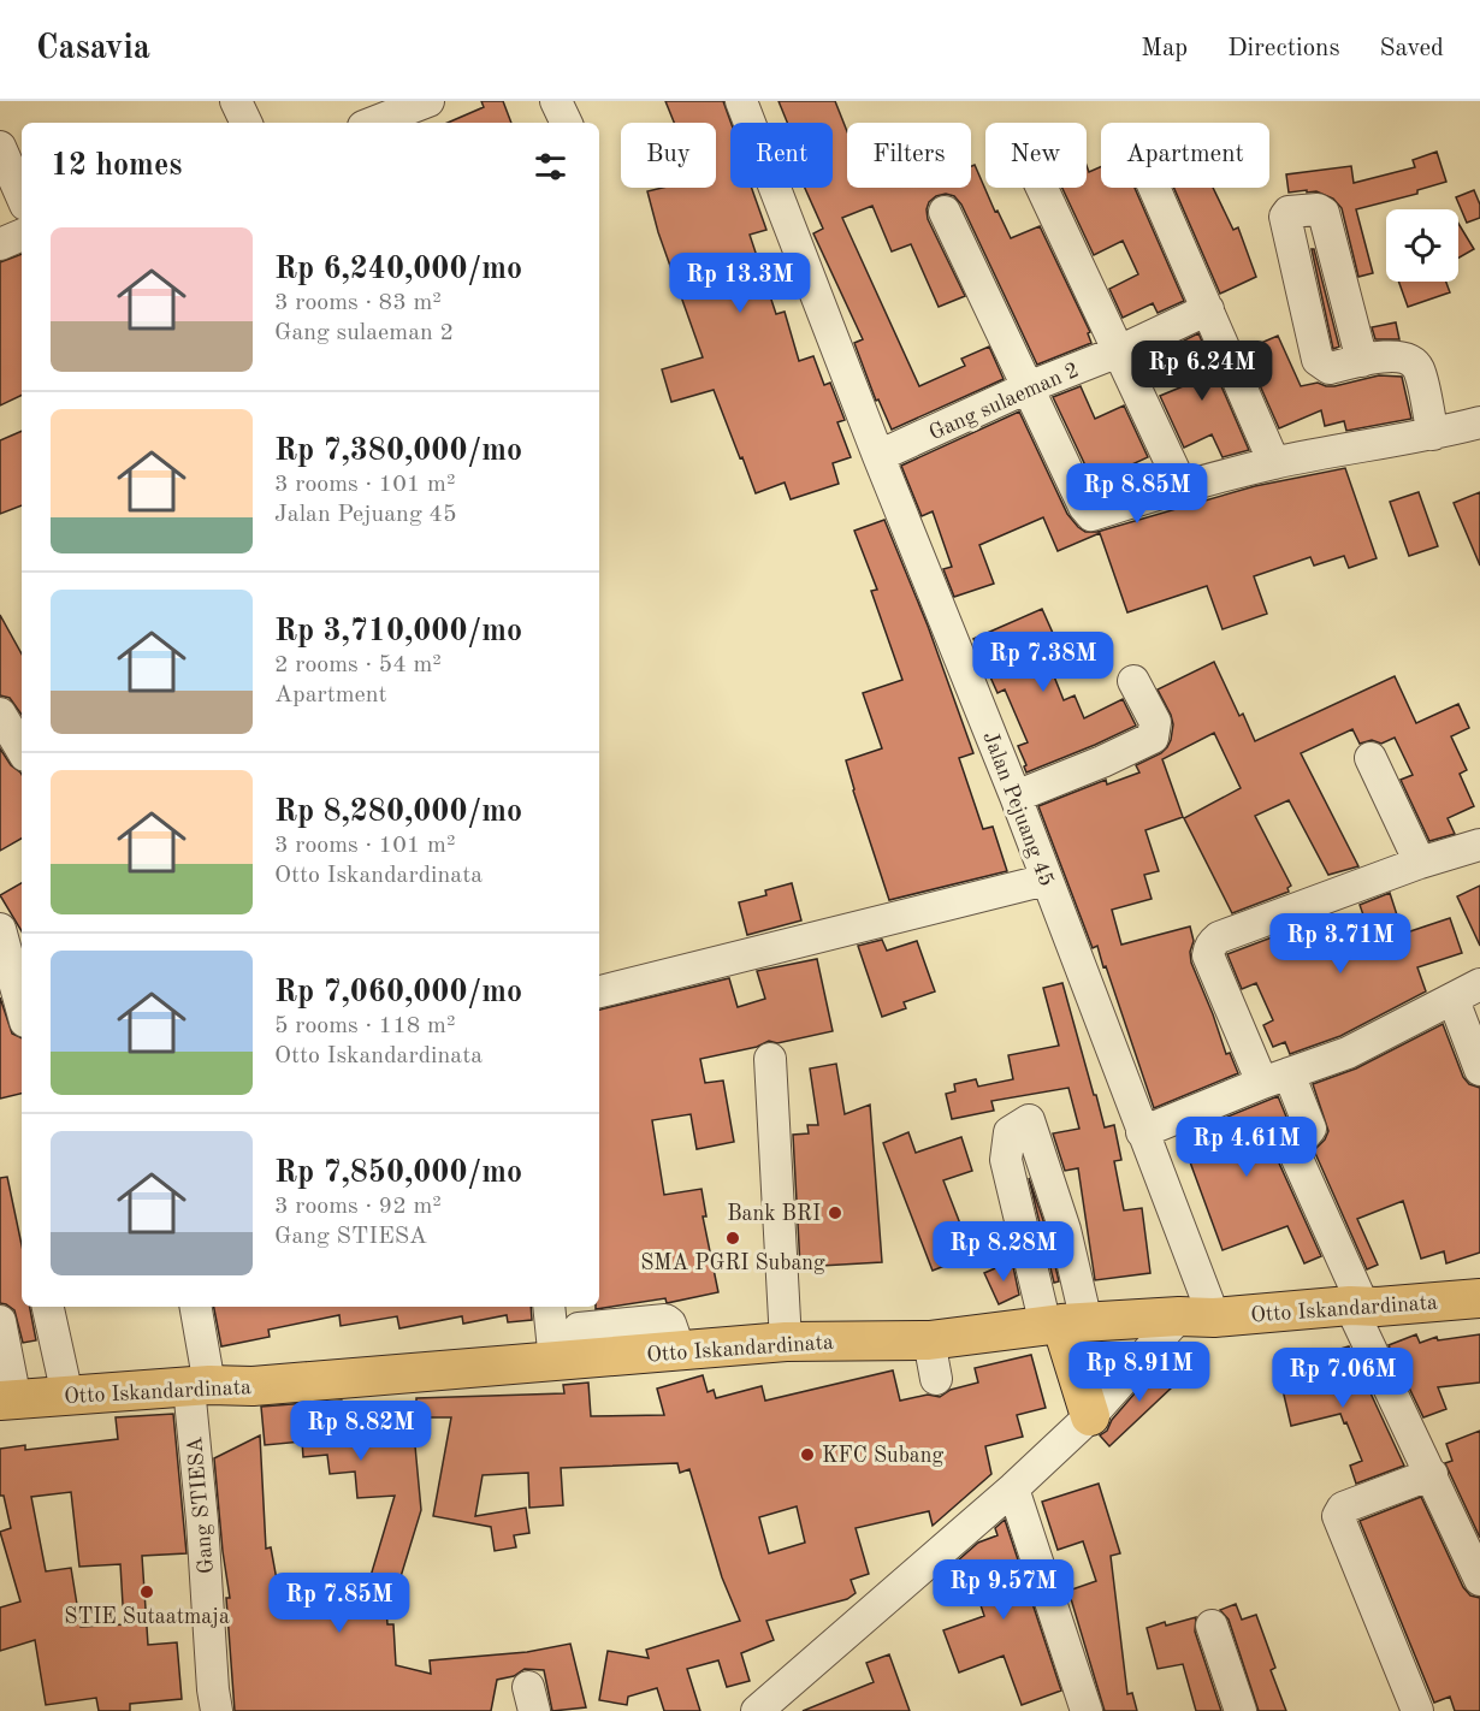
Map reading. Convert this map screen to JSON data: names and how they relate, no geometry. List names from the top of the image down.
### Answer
{
  "streets": {
    "main road": ["Otto Iskandardinata"],
    "street": ["Gang sulaeman 2", "Jalan Pejuang 45", "Gang STIESA"]
  },
  "crossings": [
    ["Gang sulaeman 2", "Jalan Pejuang 45"],
    ["Jalan Pejuang 45", "Otto Iskandardinata"],
    ["Otto Iskandardinata", "Gang STIESA"]
  ],
  "places": [
    "Bank BRI",
    "SMA PGRI Subang",
    "KFC Subang",
    "STIE Sutaatmaja"
  ],
  "page": {
    "header": "Casavia",
    "nav": ["Map", "Directions", "Saved"],
    "chip": [
      "Buy",
      "Rent",
      "Filters",
      "New",
      "Apartment"
    ],
    "heading": "12 homes",
    "list": [
      {
        "name": "Rp 6,240,000/mo",
        "note": "3 rooms · 83 m² · Gang sulaeman 2"
      },
      {
        "name": "Rp 7,380,000/mo",
        "note": "3 rooms · 101 m² · Jalan Pejuang 45"
      },
      {
        "name": "Rp 3,710,000/mo",
        "note": "2 rooms · 54 m² · Apartment"
      },
      {
        "name": "Rp 8,280,000/mo",
        "note": "3 rooms · 101 m² · Otto Iskandardinata"
      },
      {
        "name": "Rp 7,060,000/mo",
        "note": "5 rooms · 118 m² · Otto Iskandardinata"
      },
      {
        "name": "Rp 7,850,000/mo",
        "note": "3 rooms · 92 m² · Gang STIESA"
      }
    ],
    "price": [
      "Rp 13.3M",
      "Rp 6.24M",
      "Rp 8.85M",
      "Rp 7.38M",
      "Rp 3.71M",
      "Rp 4.61M",
      "Rp 8.28M",
      "Rp 8.91M",
      "Rp 7.06M",
      "Rp 8.82M",
      "Rp 9.57M",
      "Rp 7.85M"
    ]
  }
}
